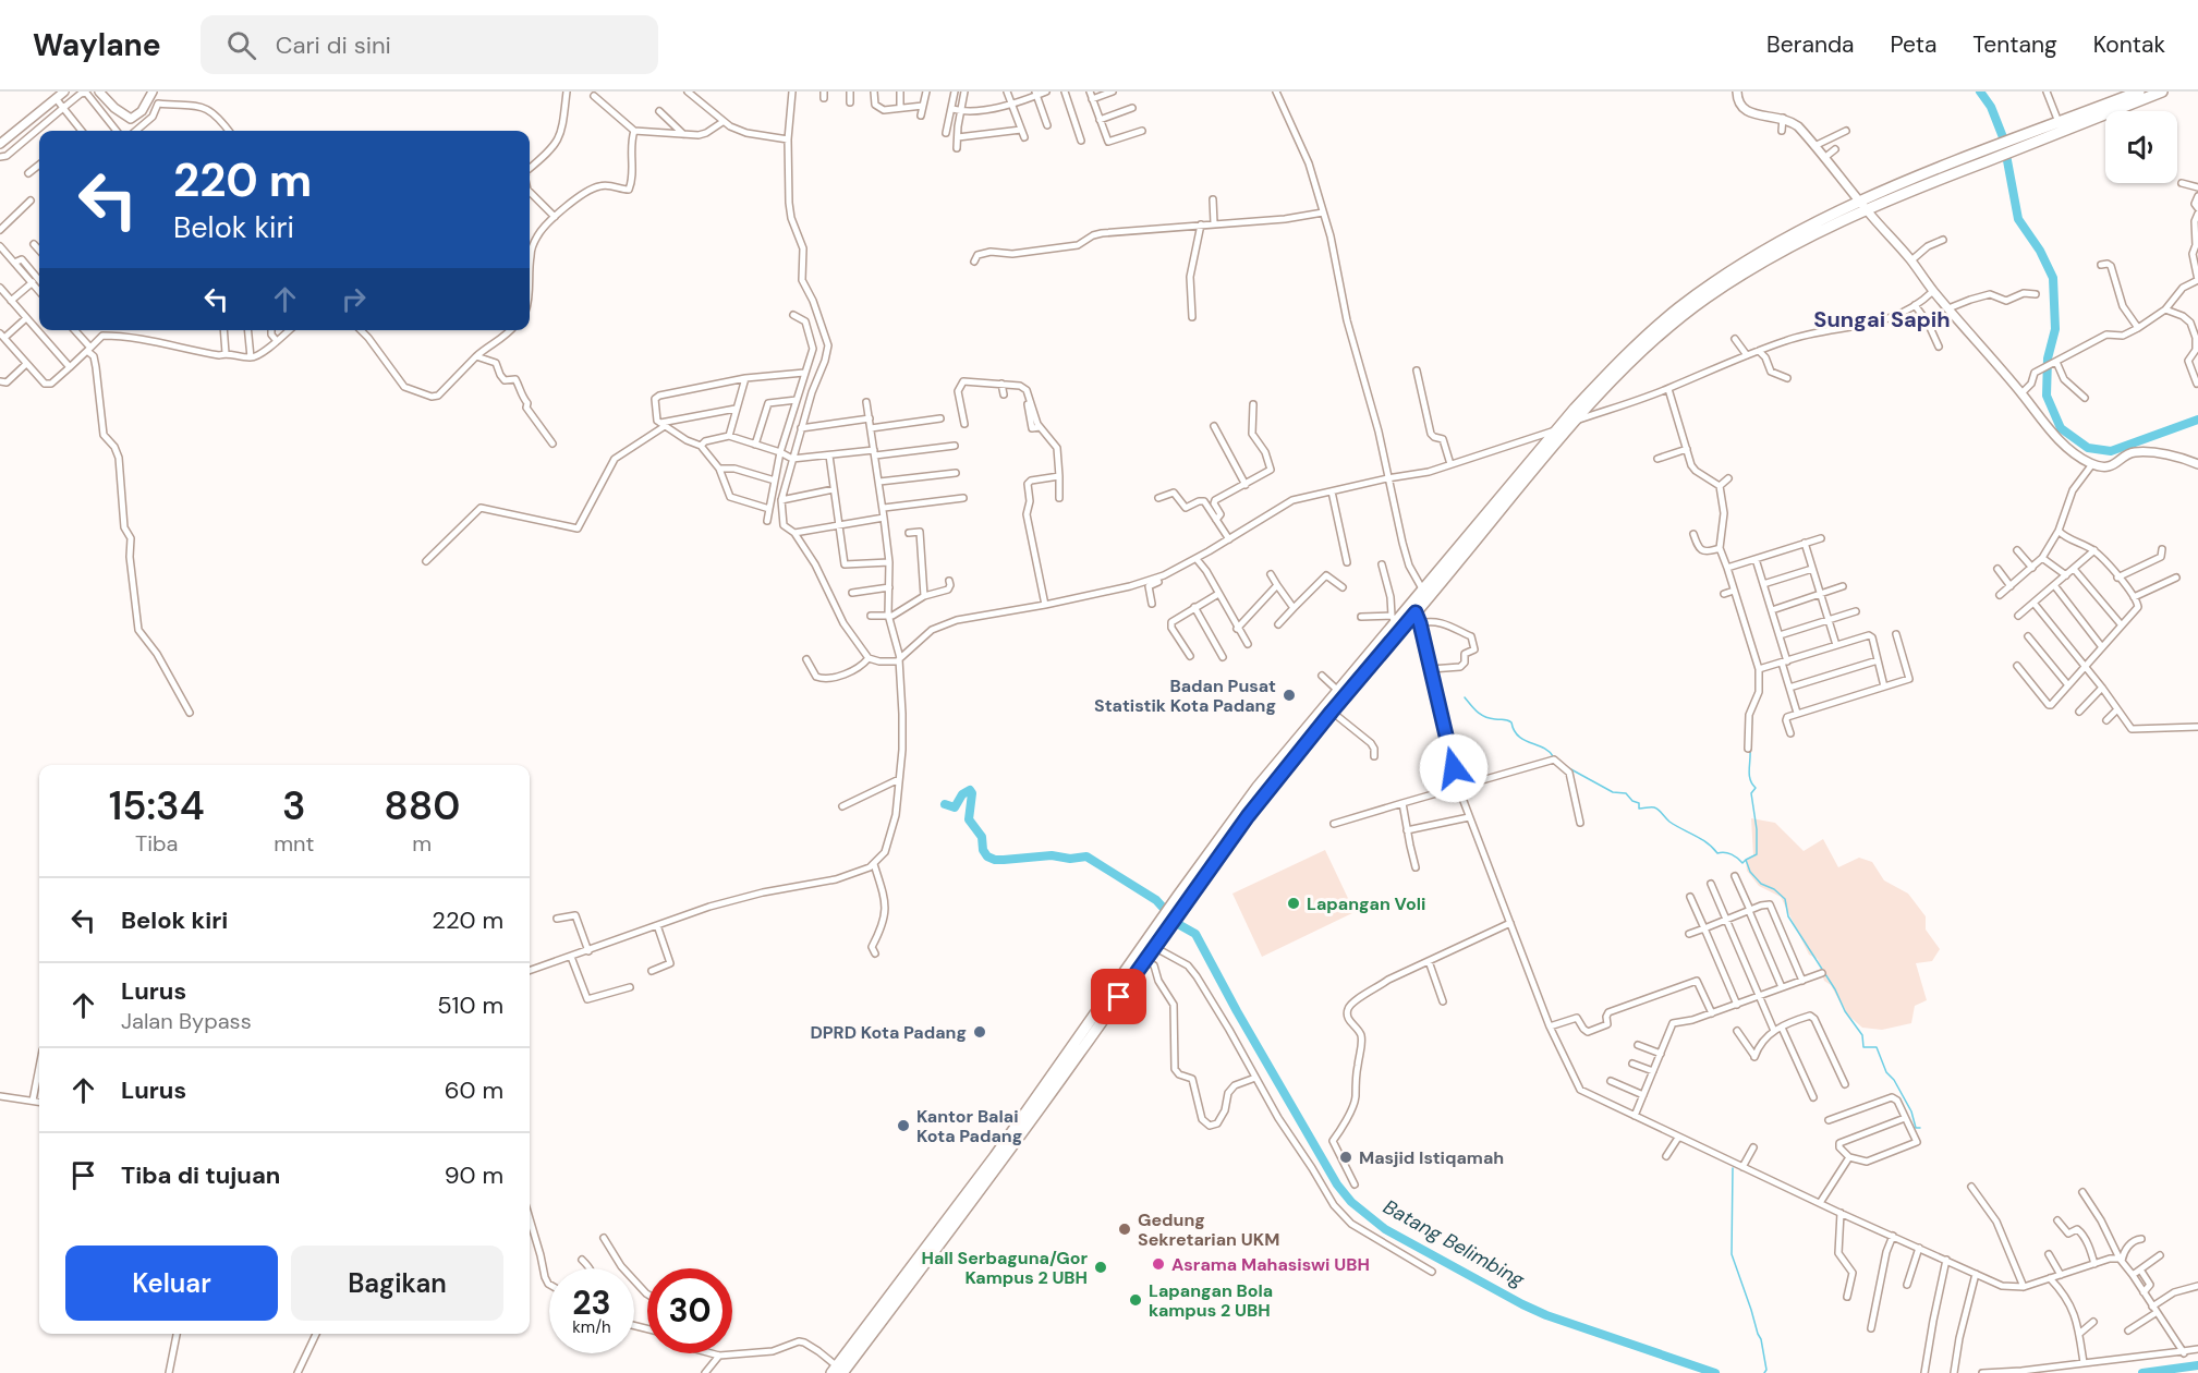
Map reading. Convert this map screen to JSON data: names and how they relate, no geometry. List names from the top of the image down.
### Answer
{
  "districts": ["Sungai Sapih"],
  "water": ["Batang Belimbing"],
  "places": [
    "Badan Pusat Statistik Kota Padang",
    "Lapangan Voli",
    "DPRD Kota Padang",
    "Kantor Balai Kota Padang",
    "Masjid Istiqamah",
    "Gedung Sekretarian UKM",
    "Asrama Mahasiswi UBH",
    "Hall Serbaguna/Gor Kampus 2 UBH",
    "Lapangan Bola kampus 2 UBH"
  ],
  "page": {
    "header": "Waylane",
    "search": "Cari di sini",
    "nav": [
      "Beranda",
      "Peta",
      "Tentang",
      "Kontak"
    ],
    "turn": ["220 m", "Belok kiri"],
    "eta": [
      "15:34",
      "Tiba",
      "3",
      "mnt",
      "880",
      "m"
    ],
    "list": [
      {
        "name": "Belok kiri",
        "value": "220 m"
      },
      {
        "name": "Lurus",
        "note": "Jalan Bypass",
        "value": "510 m"
      },
      {
        "name": "Lurus",
        "value": "60 m"
      },
      {
        "name": "Tiba di tujuan",
        "value": "90 m"
      }
    ],
    "buttons": ["Keluar", "Bagikan"],
    "speed": "23 km/h",
    "limit": "30"
  }
}
